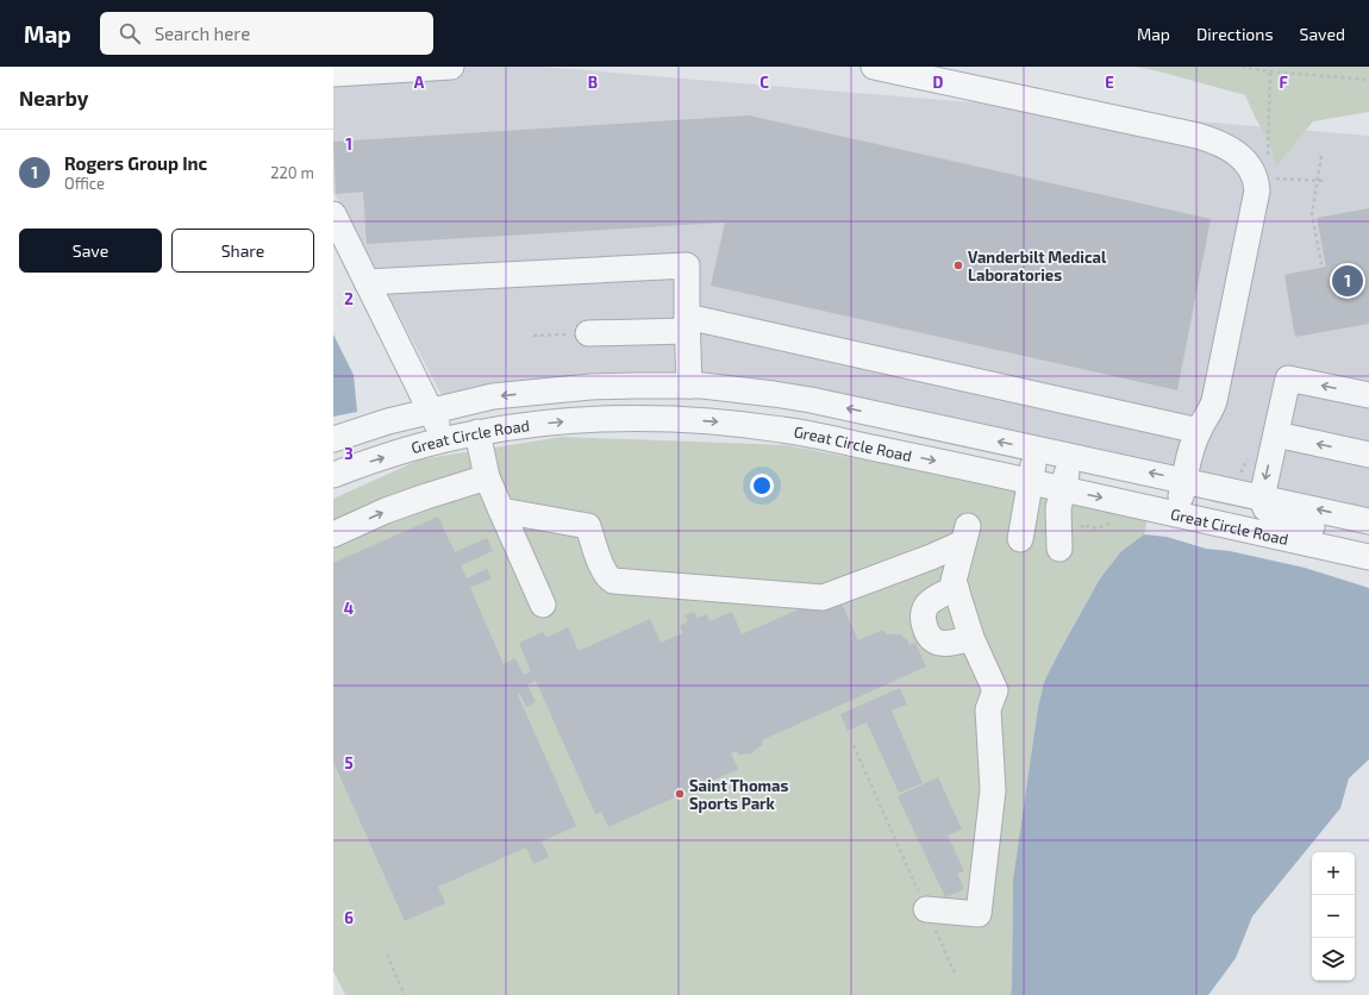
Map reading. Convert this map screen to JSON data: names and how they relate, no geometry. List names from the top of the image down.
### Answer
{
  "streets": {
    "street": ["Great Circle Road"]
  },
  "places": ["Vanderbilt Medical Laboratories", "Saint Thomas Sports Park"],
  "page": {
    "header": "Map",
    "search": "Search here",
    "nav": ["Map", "Directions", "Saved"],
    "heading": "Nearby",
    "list": [
      {
        "mark": "1",
        "name": "Rogers Group Inc",
        "note": "Office",
        "value": "220 m"
      }
    ],
    "buttons": ["Save", "Share"],
    "pins": "1",
    "map_buttons": ["+", "−"]
  },
  "grid": {
    "columns": [
      "A",
      "B",
      "C",
      "D",
      "E",
      "F"
    ],
    "rows": [
      "1",
      "2",
      "3",
      "4",
      "5",
      "6"
    ]
  }
}
